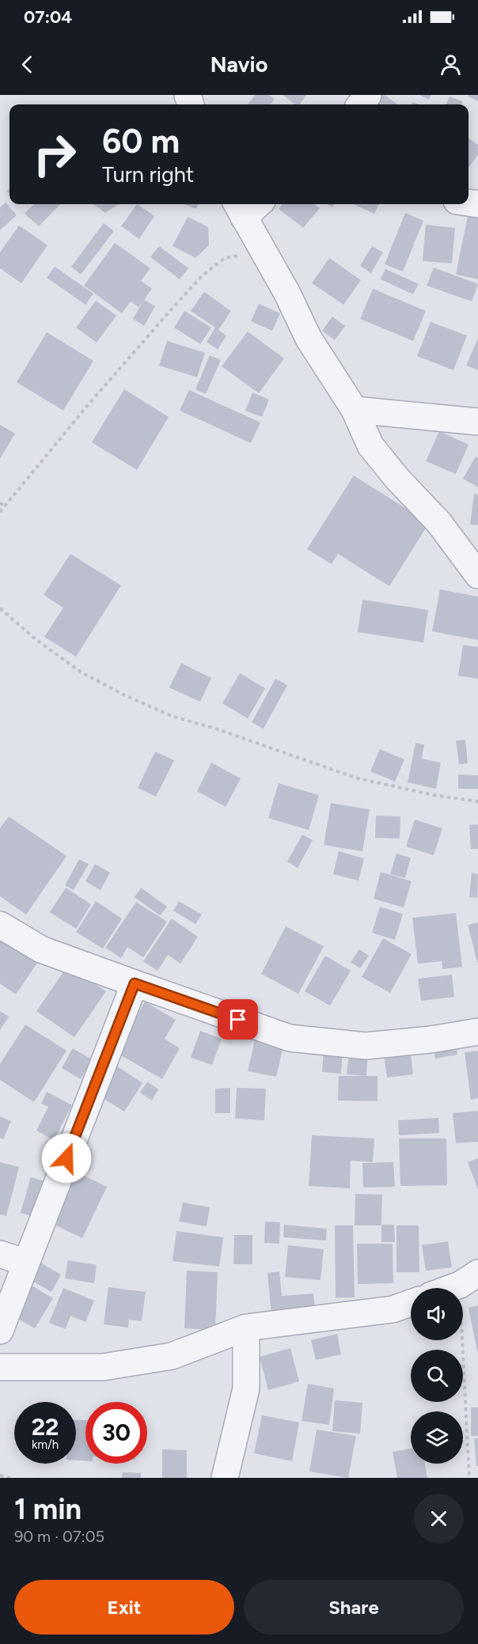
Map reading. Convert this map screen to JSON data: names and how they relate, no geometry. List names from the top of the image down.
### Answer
{
  "page": {
    "status": "07:04",
    "header": "Navio",
    "turn": ["60 m", "Turn right"],
    "speed": "22 km/h",
    "limit": "30",
    "heading": ["1 min", "90 m · 07:05"],
    "buttons": ["Exit", "Share"]
  }
}
